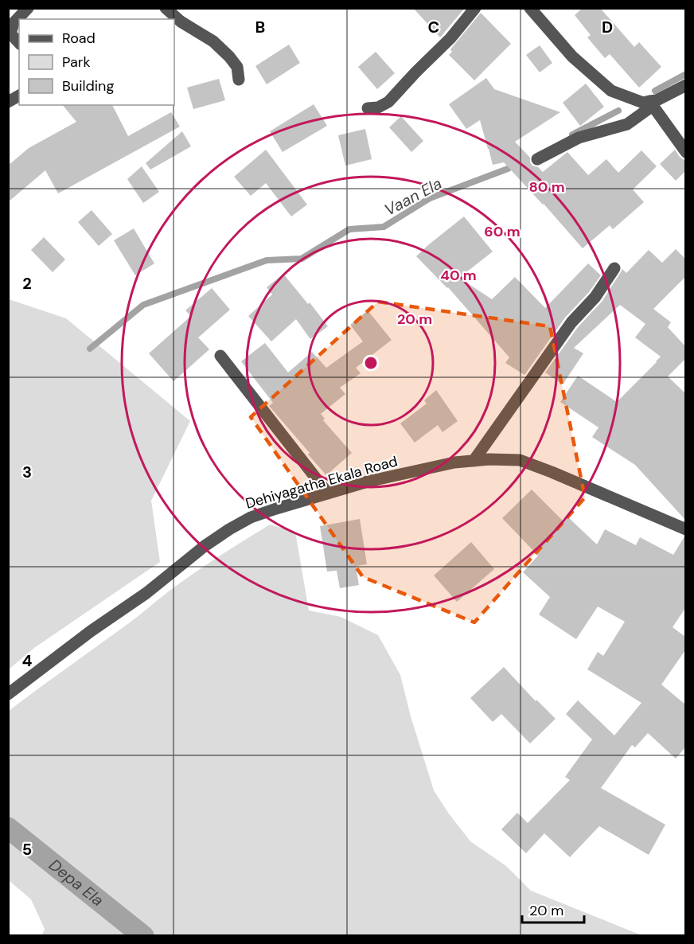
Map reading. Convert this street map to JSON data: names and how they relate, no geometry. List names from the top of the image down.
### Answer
{
  "streets": {
    "street": ["Dehiyagatha Ekala Road"]
  },
  "water": ["Vaan Ela", "Depa Ela"],
  "legend": ["Road", "Park", "Building"],
  "scale_bar": "20 m",
  "grid": {
    "columns": ["B", "C", "D"],
    "rows": [
      "2",
      "3",
      "4",
      "5"
    ]
  },
  "rings": [
    "80 m",
    "60 m",
    "40 m",
    "20 m"
  ]
}
